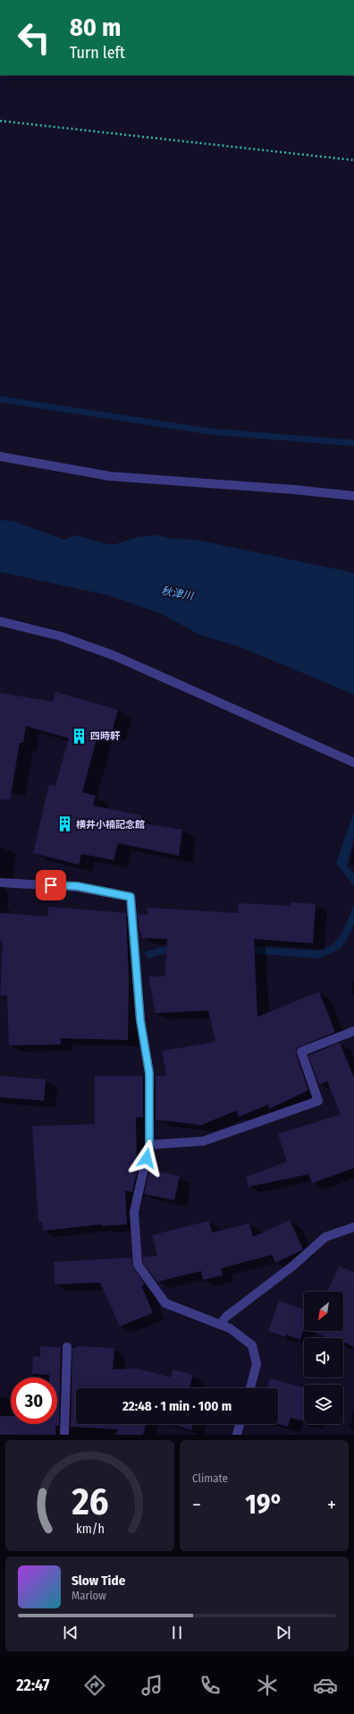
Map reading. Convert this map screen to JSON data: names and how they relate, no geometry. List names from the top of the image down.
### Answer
{
  "water": ["秋津川"],
  "places": {
    "building": ["四時軒", "横井小楠記念館"]
  },
  "north": "bottom left",
  "page": {
    "turn": ["80 m", "Turn left"],
    "limit": "30",
    "trip": "22:48 · 1 min · 100 m",
    "tile": "Climate",
    "heat": ["−", "19°", "+"],
    "song": ["Slow Tide", "Marlow"],
    "tabs": "22:47",
    "gauge": ["26", "km/h"]
  }
}
